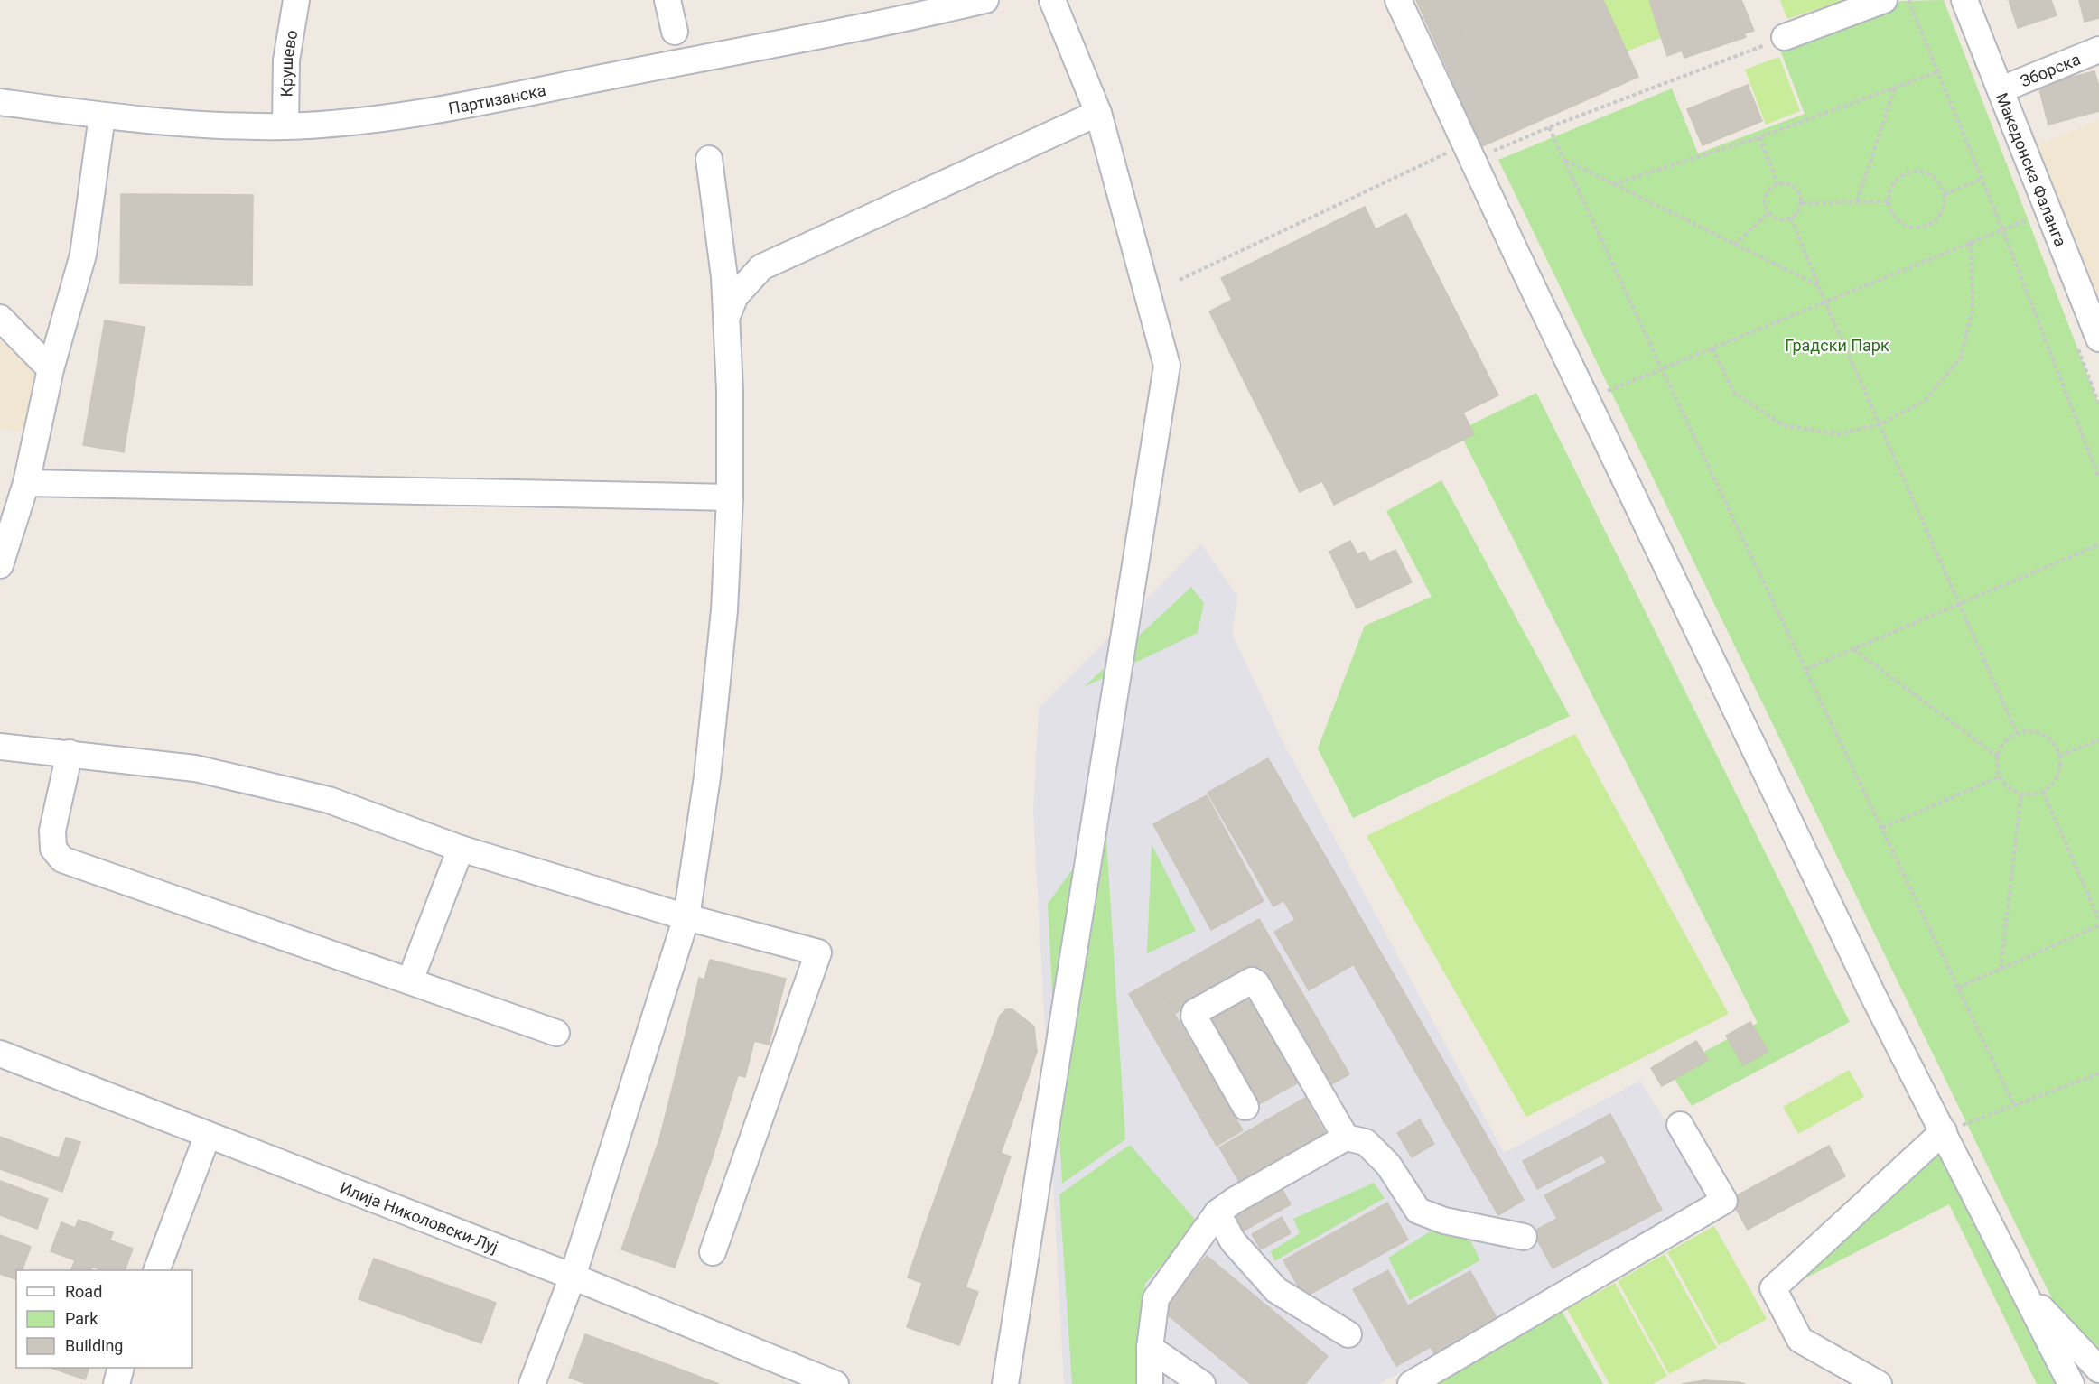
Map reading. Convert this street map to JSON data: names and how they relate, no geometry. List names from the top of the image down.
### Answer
{
  "streets": {
    "street": [
      "Крушево",
      "Зборска",
      "Партизанска",
      "Македонска Фаланга",
      "Илија Николовски-Луј"
    ]
  },
  "crossings": [
    ["Крушево", "Партизанска"],
    ["Зборска", "Македонска Фаланга"]
  ],
  "parks": ["Градски Парк"],
  "legend": ["Road", "Park", "Building"]
}
